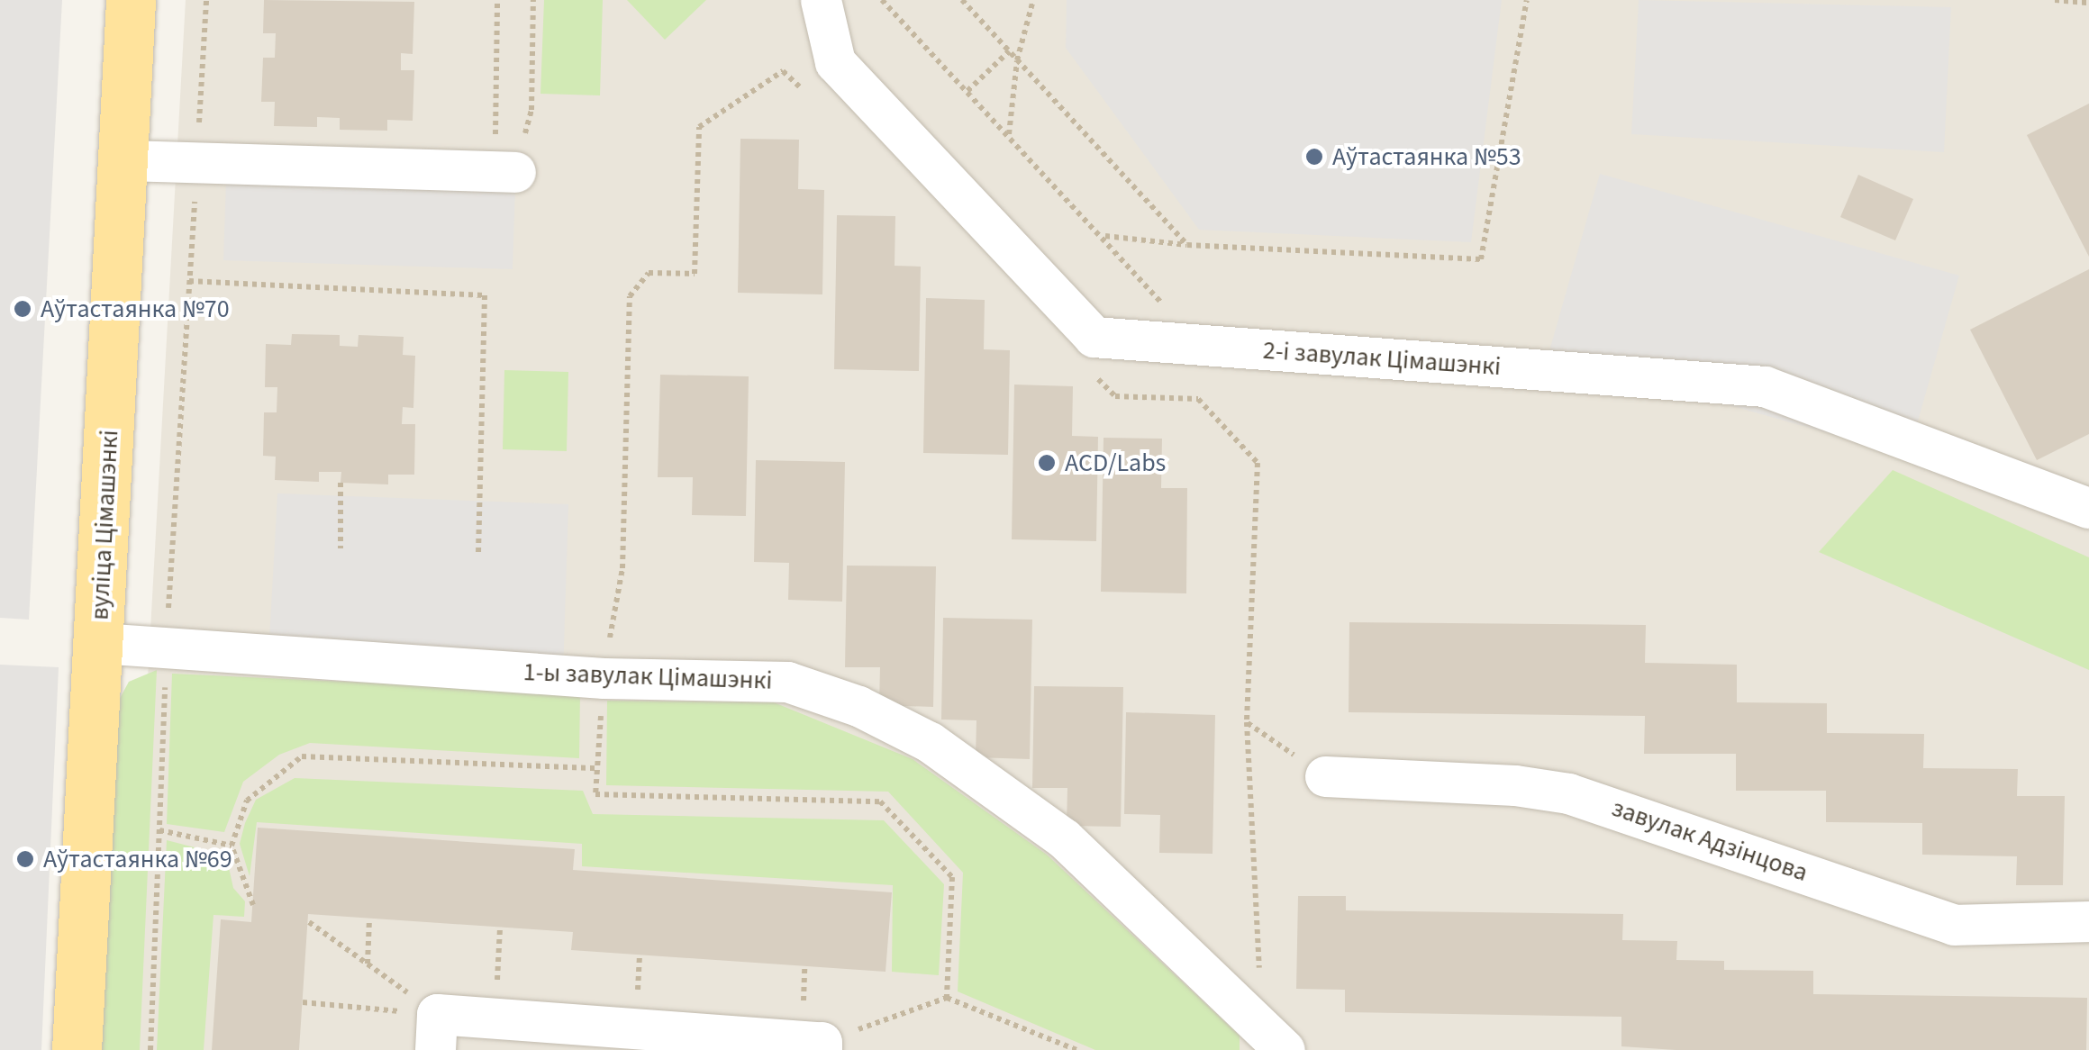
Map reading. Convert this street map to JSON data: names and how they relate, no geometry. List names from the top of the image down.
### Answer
{
  "streets": {
    "main road": ["вуліца Цімашэнкі"],
    "street": ["2-і завулак Цімашэнкі", "1-ы завулак Цімашэнкі", "завулак Адзінцова"]
  },
  "crossings": [
    ["вуліца Цімашэнкі", "1-ы завулак Цімашэнкі"]
  ],
  "places": [
    "Аўтастаянка №53",
    "Аўтастаянка №70",
    "ACD/Labs",
    "Аўтастаянка №69"
  ]
}
